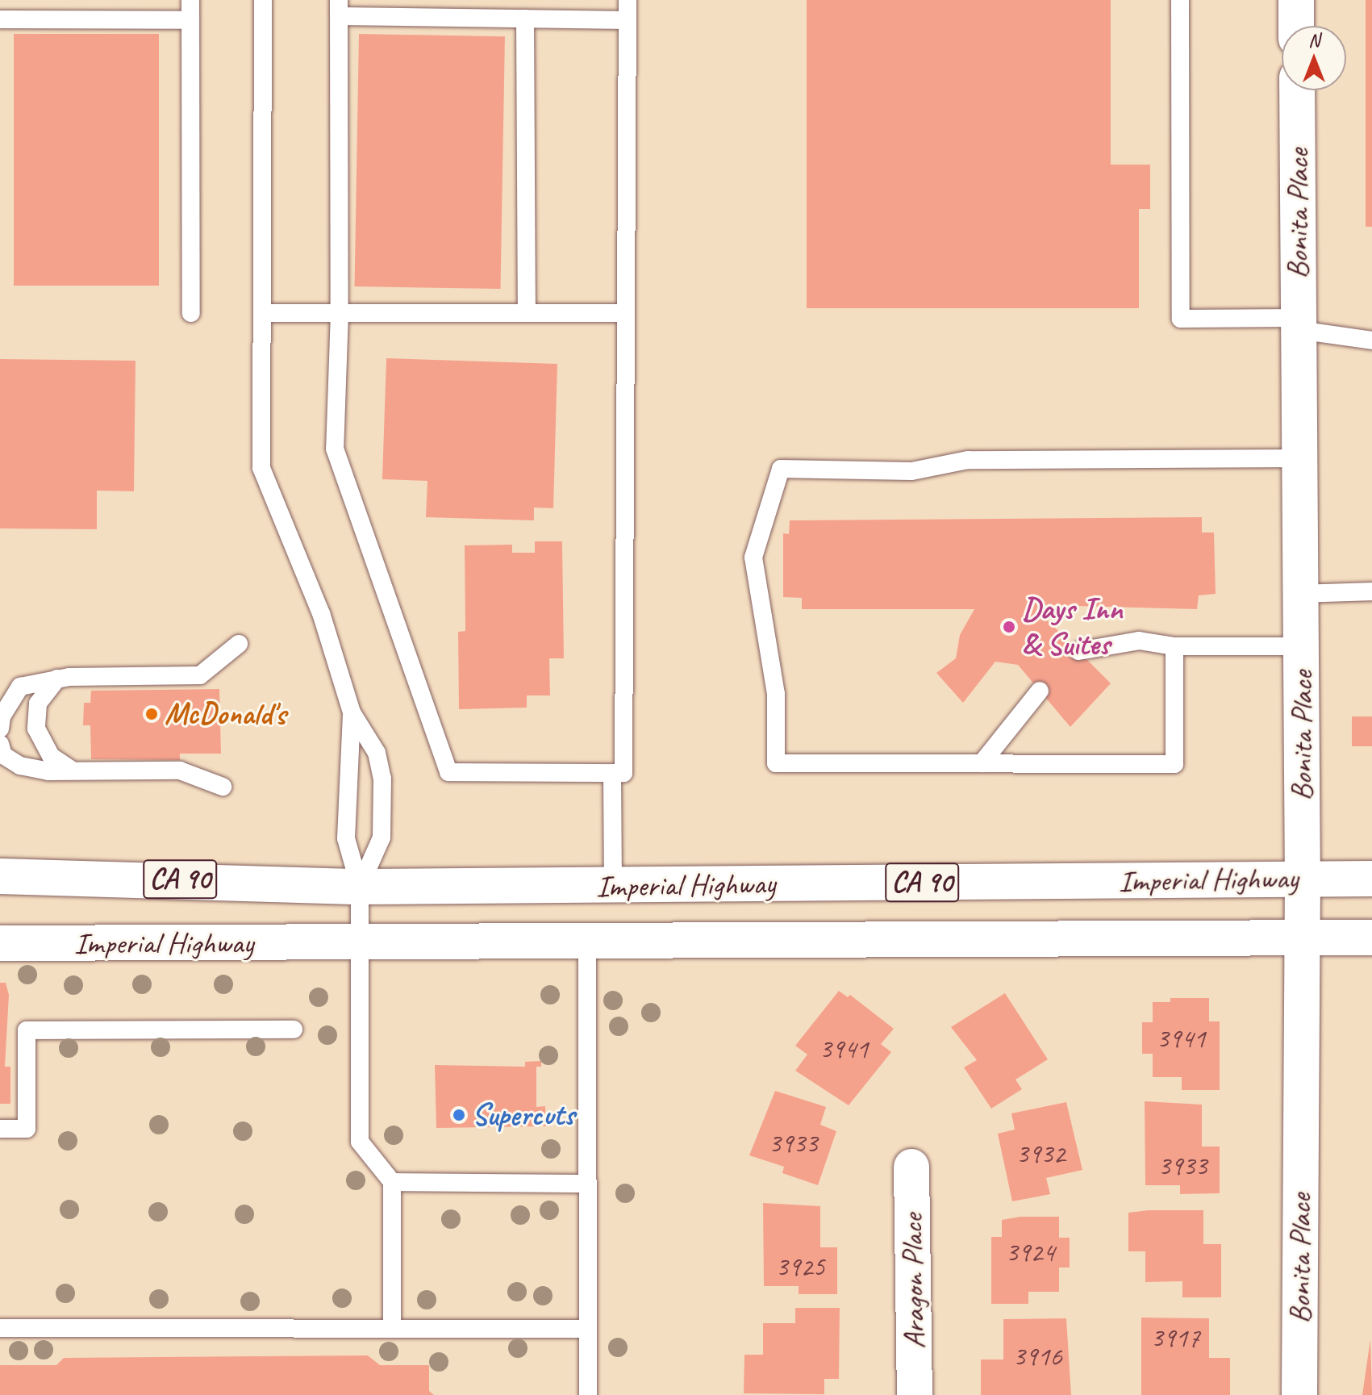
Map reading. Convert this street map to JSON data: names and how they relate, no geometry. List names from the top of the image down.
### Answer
{
  "streets": {
    "main road": [
      "Bonita Place",
      "CA 90",
      "Imperial Highway",
      "Aragon Place"
    ]
  },
  "crossings": [
    ["Bonita Place", "Imperial Highway"]
  ],
  "places": ["Days Inn & Suites", "McDonald's", "Supercuts"],
  "house_numbers": [
    "3941",
    "3941",
    "3933",
    "3932",
    "3933",
    "3924",
    "3925",
    "3917",
    "3916"
  ],
  "north": "top"
}
